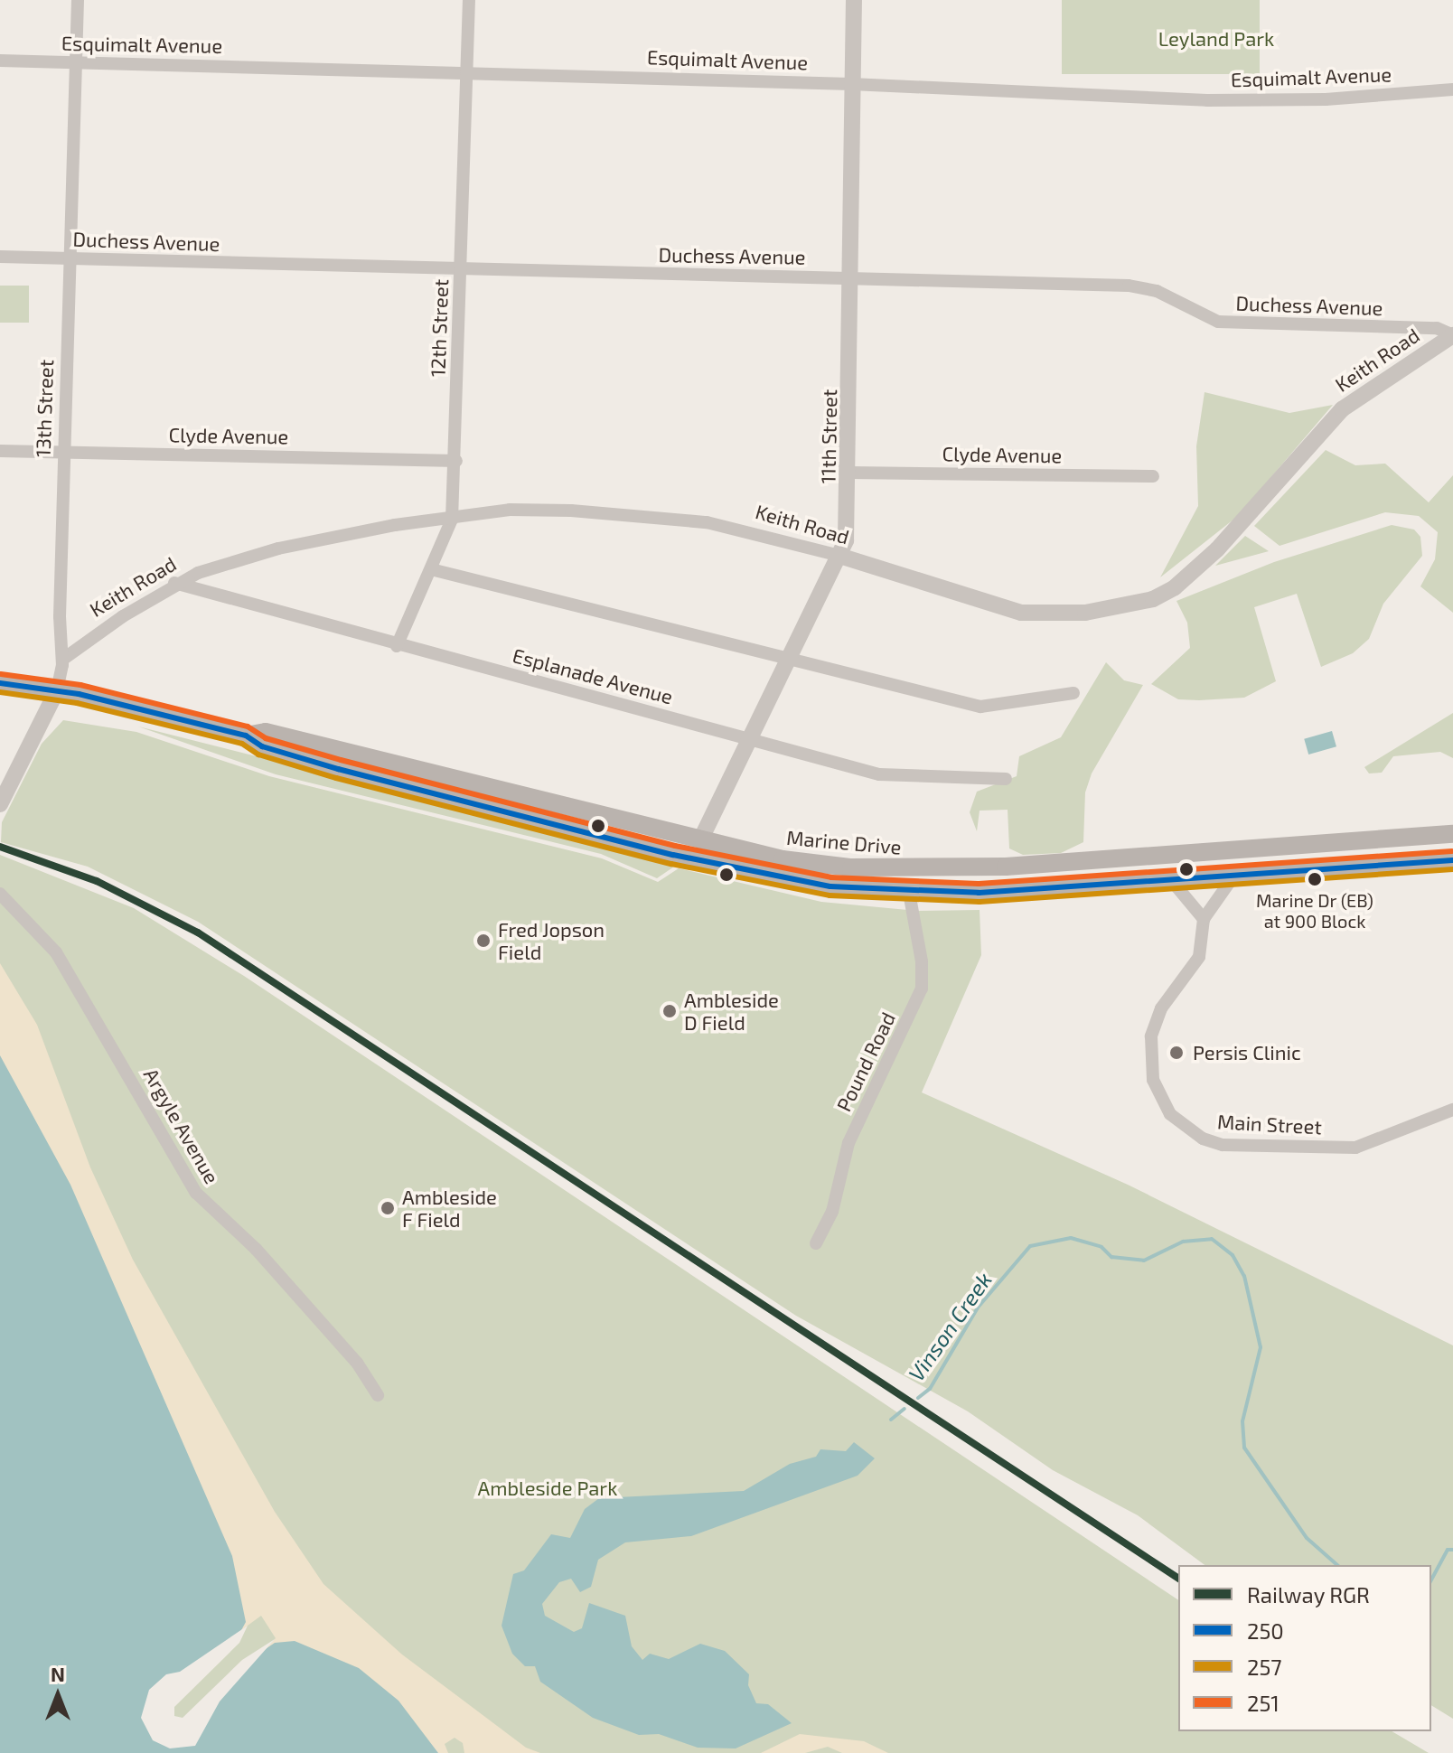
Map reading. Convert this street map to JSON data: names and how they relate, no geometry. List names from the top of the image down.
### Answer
{
  "streets": {
    "main road": ["Marine Drive"],
    "street": [
      "Esquimalt Avenue",
      "Duchess Avenue",
      "12th Street",
      "Keith Road",
      "13th Street",
      "Clyde Avenue",
      "11th Street",
      "Esplanade Avenue",
      "Pound Road",
      "Main Street",
      "Argyle Avenue"
    ]
  },
  "crossings": [
    ["Esquimalt Avenue", "12th Street"],
    ["Esquimalt Avenue", "13th Street"],
    ["Esquimalt Avenue", "11th Street"],
    ["Duchess Avenue", "12th Street"],
    ["Duchess Avenue", "Keith Road"],
    ["Duchess Avenue", "13th Street"],
    ["Duchess Avenue", "11th Street"],
    ["12th Street", "Keith Road"],
    ["12th Street", "Clyde Avenue"],
    ["12th Street", "Esplanade Avenue"],
    ["Keith Road", "13th Street"],
    ["Keith Road", "11th Street"],
    ["Keith Road", "Esplanade Avenue"],
    ["13th Street", "Clyde Avenue"],
    ["13th Street", "Marine Drive"],
    ["Clyde Avenue", "11th Street"],
    ["11th Street", "Esplanade Avenue"],
    ["11th Street", "Marine Drive"],
    ["Marine Drive", "Pound Road"],
    ["Marine Drive", "Main Street"]
  ],
  "water": ["Vinson Creek"],
  "parks": ["Leyland Park", "Ambleside Park"],
  "places": [
    "Marine Dr (EB) at 900 Block",
    "Fred Jopson Field",
    "Ambleside D Field",
    "Persis Clinic",
    "Ambleside F Field"
  ],
  "lines": [
    "transit line 251",
    "transit line 250",
    "transit line 257",
    "rail line RGR"
  ],
  "legend": [
    "Railway RGR",
    "250",
    "257",
    "251"
  ],
  "north": "top"
}
